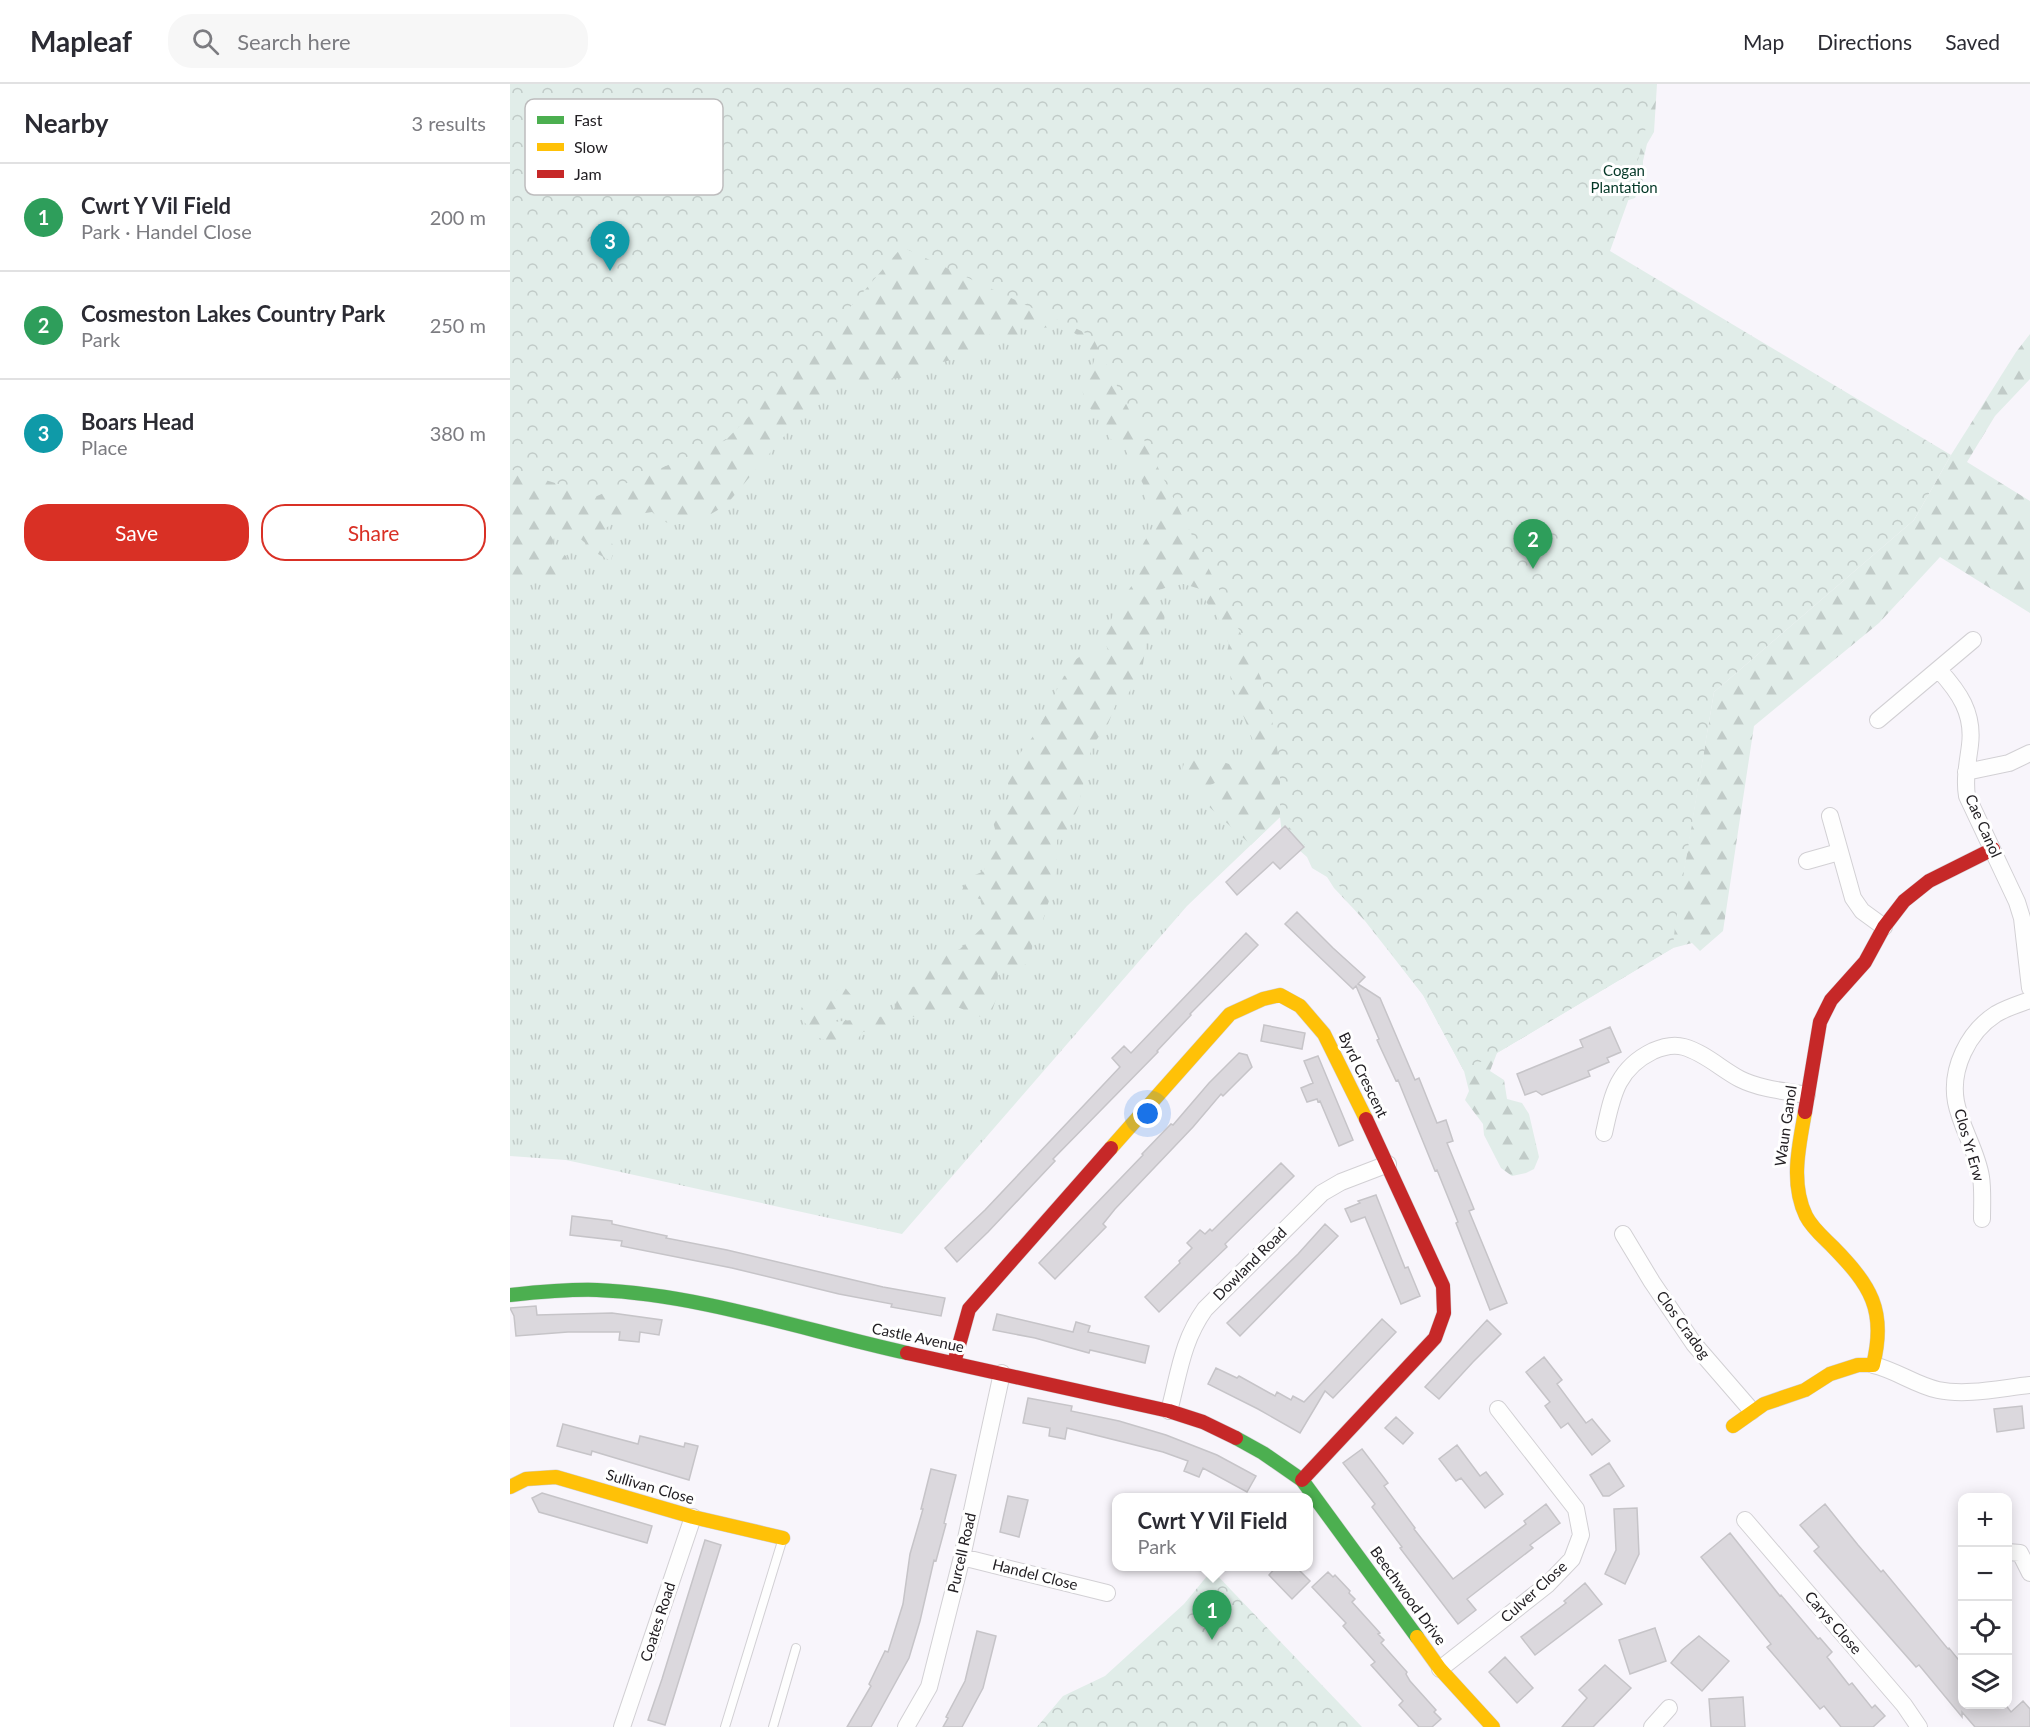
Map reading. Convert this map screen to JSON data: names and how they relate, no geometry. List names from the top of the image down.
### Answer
{
  "streets": {
    "street": [
      "Cae Canol",
      "Byrd Crescent",
      "Waun Ganol",
      "Clos Yr Erw",
      "Dowland Road",
      "Clos Cradog",
      "Castle Avenue",
      "Sullivan Close",
      "Purcell Road",
      "Handel Close",
      "Culver Close",
      "Beechwood Drive",
      "Coates Road",
      "Carys Close"
    ]
  },
  "crossings": [
    ["Cae Canol", "Waun Ganol"],
    ["Byrd Crescent", "Dowland Road"],
    ["Byrd Crescent", "Castle Avenue"],
    ["Byrd Crescent", "Beechwood Drive"],
    ["Dowland Road", "Castle Avenue"],
    ["Castle Avenue", "Purcell Road"],
    ["Castle Avenue", "Beechwood Drive"],
    ["Sullivan Close", "Coates Road"],
    ["Purcell Road", "Handel Close"],
    ["Culver Close", "Beechwood Drive"]
  ],
  "parks": ["Cogan Plantation"],
  "legend": ["Fast", "Slow", "Jam"],
  "page": {
    "header": "Mapleaf",
    "search": "Search here",
    "nav": ["Map", "Directions", "Saved"],
    "heading": ["Nearby", "3 results"],
    "list": [
      {
        "mark": "1",
        "name": "Cwrt Y Vil Field",
        "note": "Park · Handel Close",
        "value": "200 m"
      },
      {
        "mark": "2",
        "name": "Cosmeston Lakes Country Park",
        "note": "Park",
        "value": "250 m"
      },
      {
        "mark": "3",
        "name": "Boars Head",
        "note": "Place",
        "value": "380 m"
      }
    ],
    "pins": ["3", "2", "1"],
    "buttons": ["Save", "Share"],
    "map_buttons": ["+", "−"],
    "popup": ["Cwrt Y Vil Field", "Park"]
  }
}
